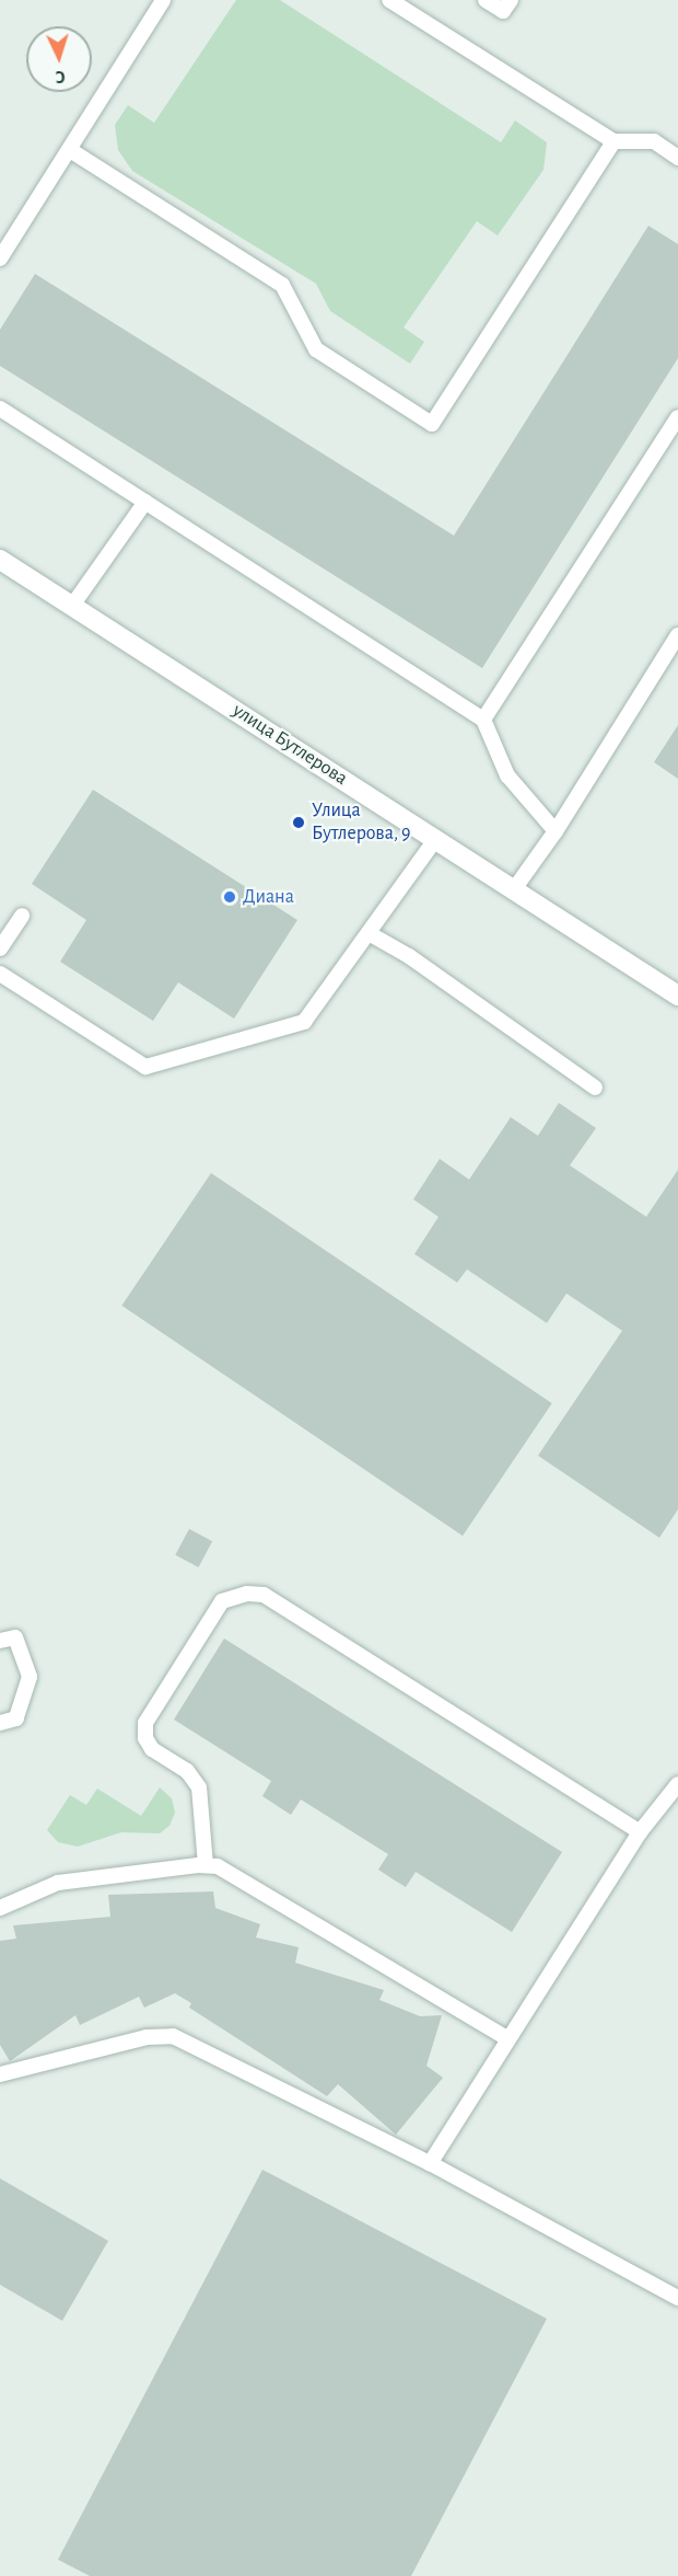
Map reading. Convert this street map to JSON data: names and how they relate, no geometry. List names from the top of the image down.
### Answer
{
  "streets": {
    "street": ["улица Бутлерова"]
  },
  "places": ["Улица Бутлерова, 9", "Диана"],
  "north": "bottom"
}
